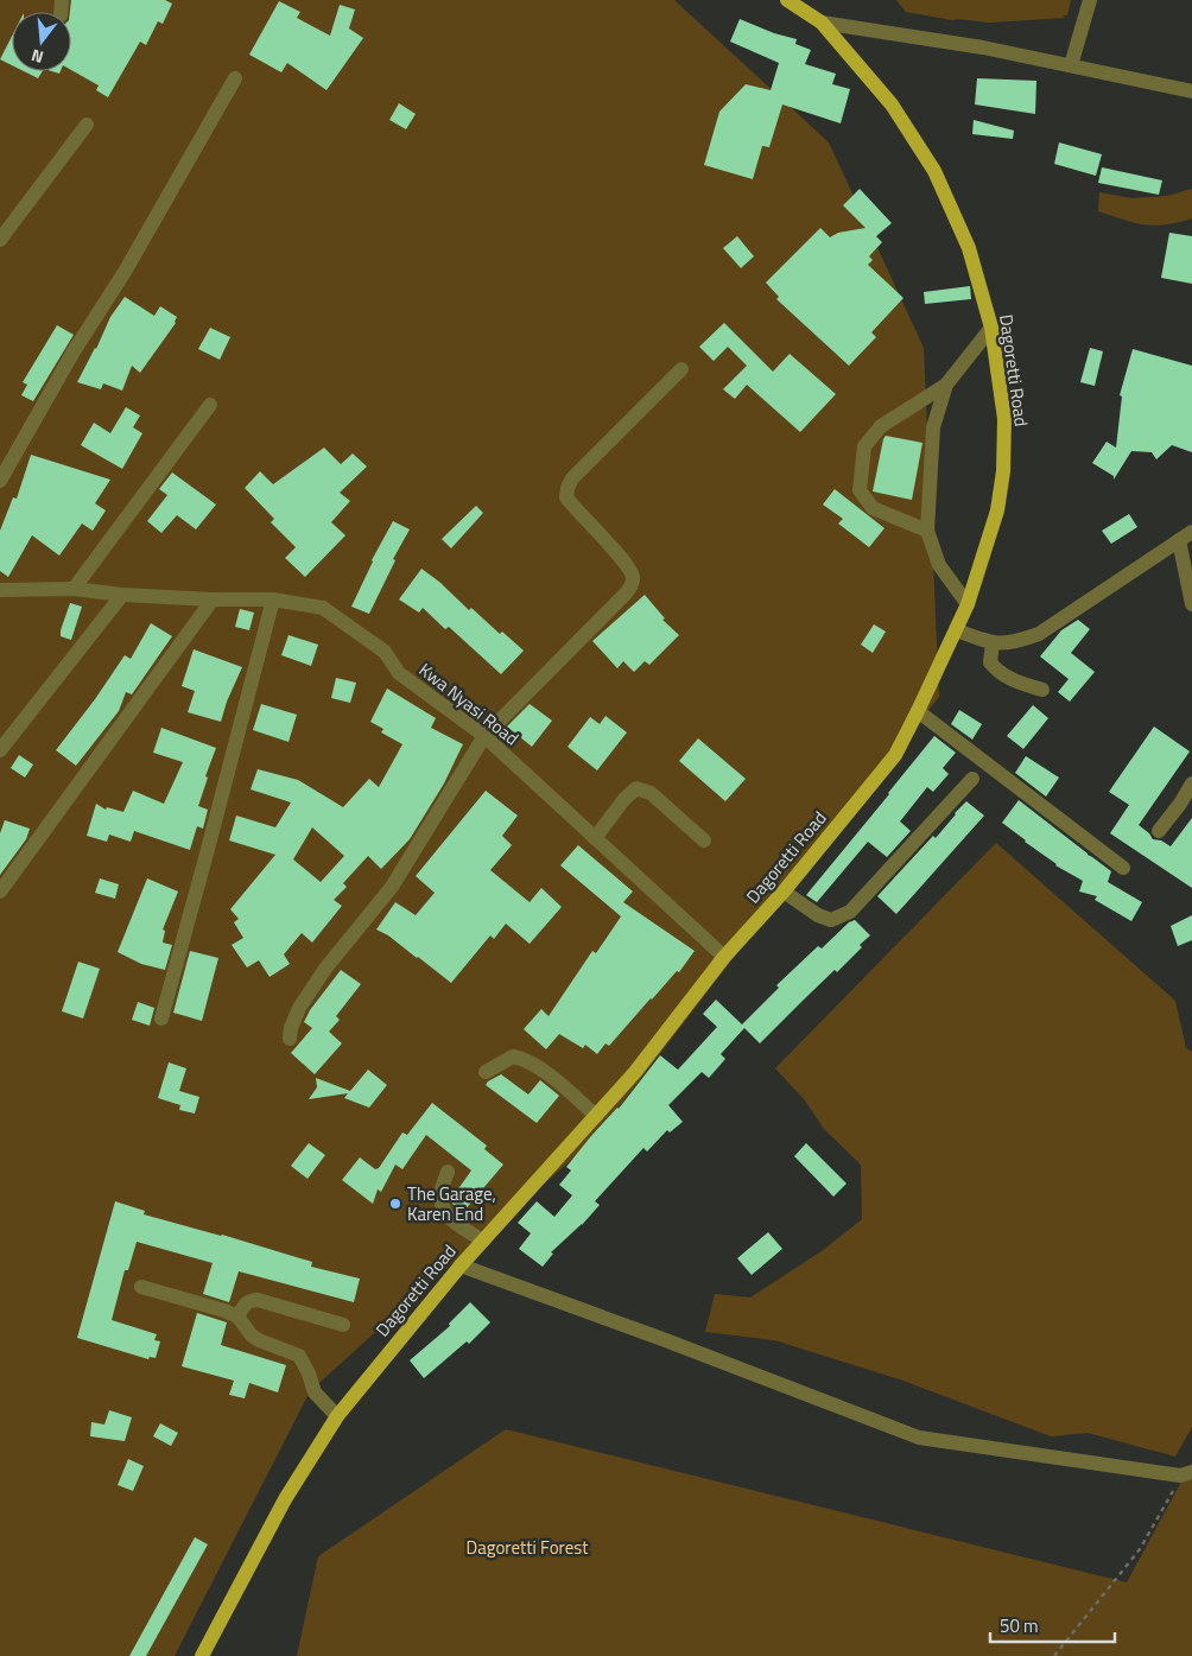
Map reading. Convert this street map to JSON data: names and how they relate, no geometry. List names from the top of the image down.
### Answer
{
  "streets": {
    "main road": ["Dagoretti Road"],
    "street": ["Kwa Nyasi Road"]
  },
  "crossings": [
    ["Dagoretti Road", "Kwa Nyasi Road"]
  ],
  "parks": ["Dagoretti Forest"],
  "places": ["The Garage, Karen End"],
  "scale_bar": "50 m",
  "north": "bottom"
}
